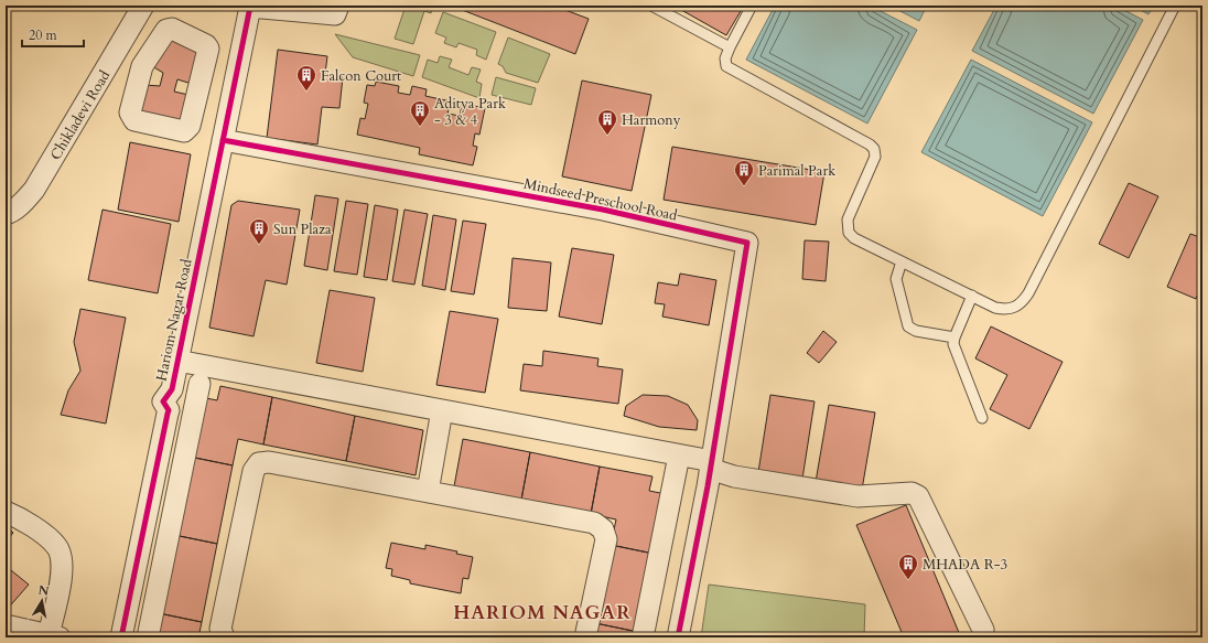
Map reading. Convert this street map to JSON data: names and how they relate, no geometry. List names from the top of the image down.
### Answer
{
  "streets": {
    "street": ["Chikladevi Road", "Mindseed Preschool Road", "Hariom Nagar Road"]
  },
  "crossings": [
    ["Mindseed Preschool Road", "Hariom Nagar Road"]
  ],
  "districts": ["HARIOM NAGAR"],
  "places": {
    "building": [
      "Falcon Court",
      "Aditya Park - 3 & 4",
      "Harmony",
      "Parimal Park",
      "Sun Plaza",
      "MHADA R-3"
    ]
  },
  "scale_bar": "20 m",
  "north": "top"
}
